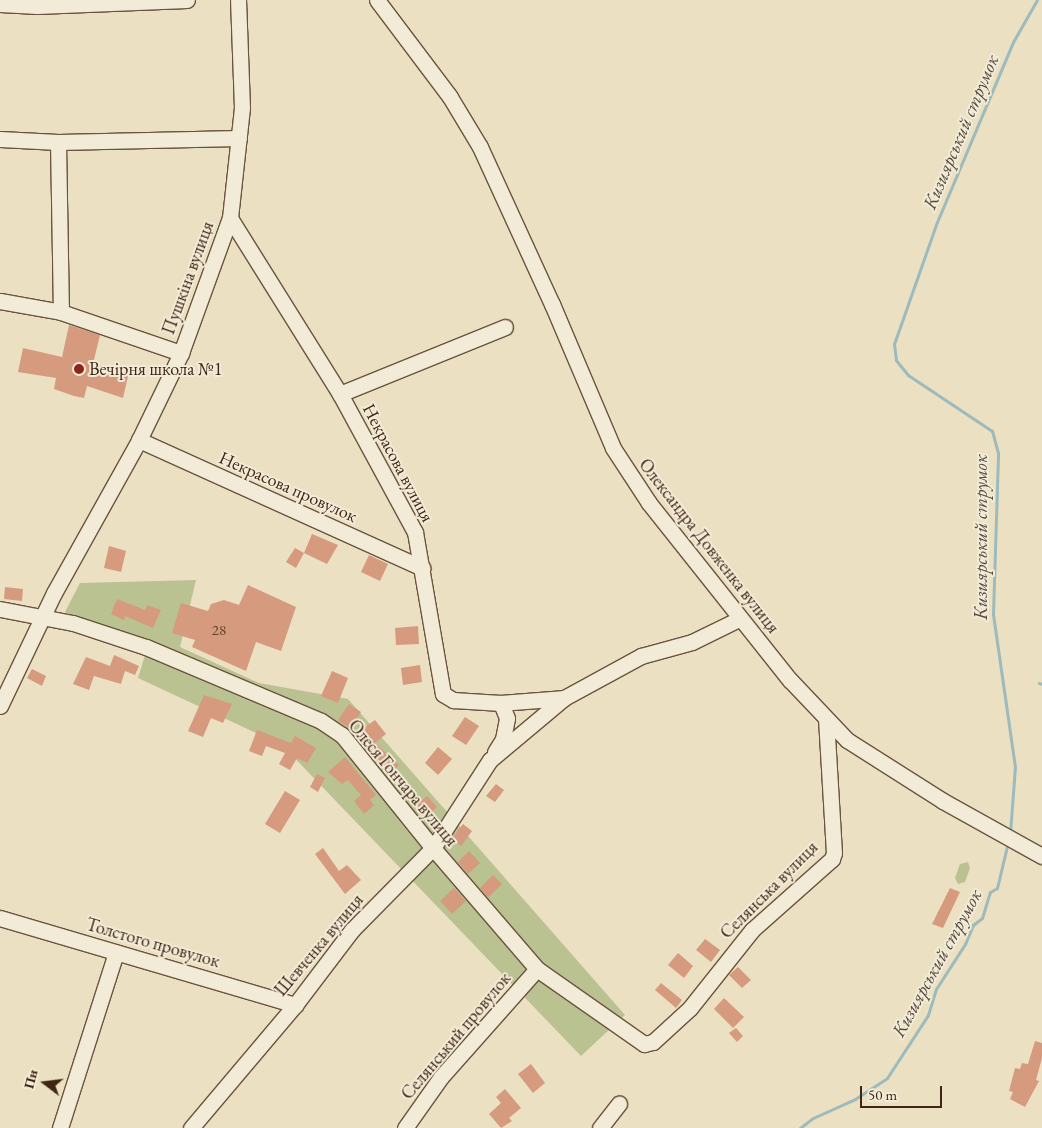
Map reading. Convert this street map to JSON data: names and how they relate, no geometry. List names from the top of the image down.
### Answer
{
  "streets": {
    "street": [
      "Пушкіна вулиця",
      "Некрасова вулиця",
      "Некрасова провулок",
      "Олександра Довженка вулиця",
      "Олеся Гончара вулиця",
      "Селянська вулиця",
      "Толстого провулок",
      "Шевченка вулиця",
      "Селянський провулок"
    ]
  },
  "crossings": [
    ["Пушкіна вулиця", "Некрасова вулиця"],
    ["Пушкіна вулиця", "Некрасова провулок"],
    ["Пушкіна вулиця", "Олеся Гончара вулиця"],
    ["Некрасова вулиця", "Некрасова провулок"],
    ["Некрасова вулиця", "Шевченка вулиця"],
    ["Олександра Довженка вулиця", "Селянська вулиця"],
    ["Олександра Довженка вулиця", "Шевченка вулиця"],
    ["Олеся Гончара вулиця", "Селянська вулиця"],
    ["Олеся Гончара вулиця", "Шевченка вулиця"],
    ["Олеся Гончара вулиця", "Селянський провулок"],
    ["Толстого провулок", "Шевченка вулиця"]
  ],
  "water": ["Кизиярський струмок"],
  "places": ["Вечірня школа №1"],
  "house_numbers": ["28"],
  "scale_bar": "50 m",
  "north": "left"
}
